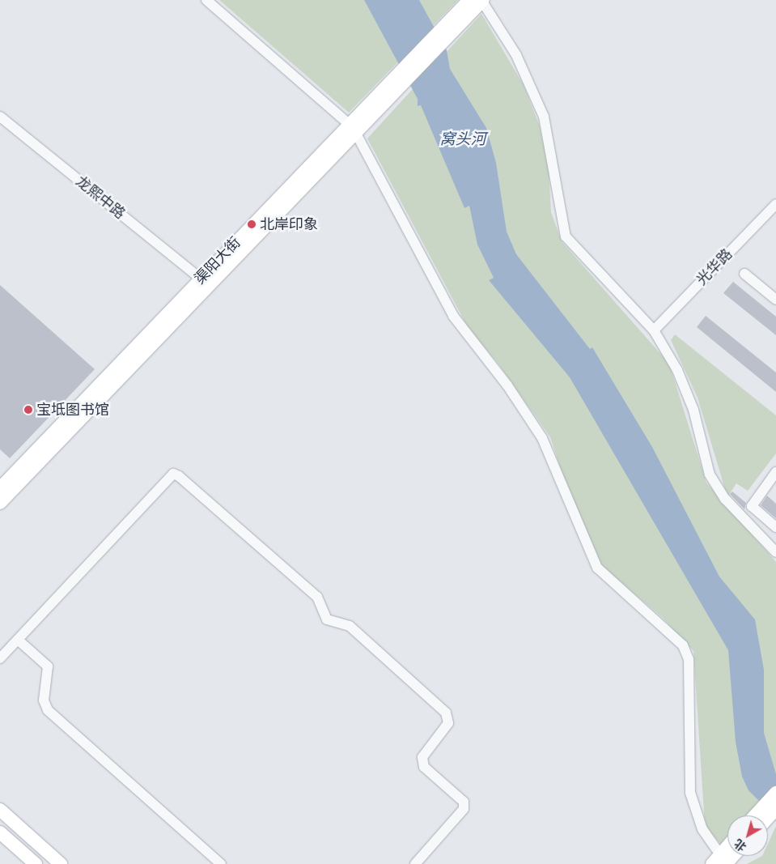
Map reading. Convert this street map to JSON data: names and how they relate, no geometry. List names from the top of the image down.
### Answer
{
  "streets": {
    "main road": ["渠阳大街"],
    "street": ["龙熙中路", "光华路"]
  },
  "crossings": [
    ["龙熙中路", "渠阳大街"]
  ],
  "water": ["窝头河"],
  "places": ["北岸印象", "宝坻图书馆"],
  "north": "bottom left"
}
